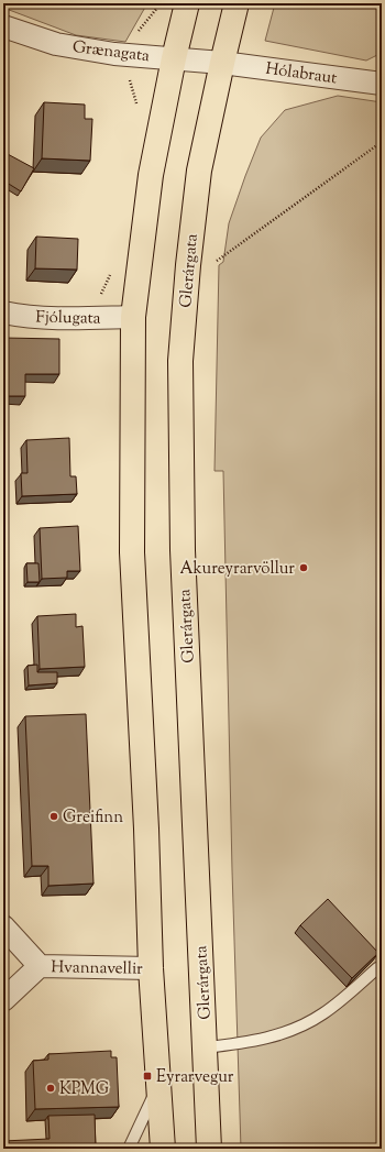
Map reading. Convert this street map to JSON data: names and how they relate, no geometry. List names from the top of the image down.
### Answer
{
  "streets": {
    "highway": ["Glerárgata"],
    "street": [
      "Grænagata",
      "Hólabraut",
      "Fjólugata",
      "Hvannavellir"
    ]
  },
  "crossings": [
    ["Grænagata", "Hólabraut"],
    ["Grænagata", "Glerárgata"],
    ["Hólabraut", "Glerárgata"]
  ],
  "places": {
    "other": ["Akureyrarvöllur", "Greifinn", "KPMG"],
    "transit": ["Eyrarvegur"]
  }
}
